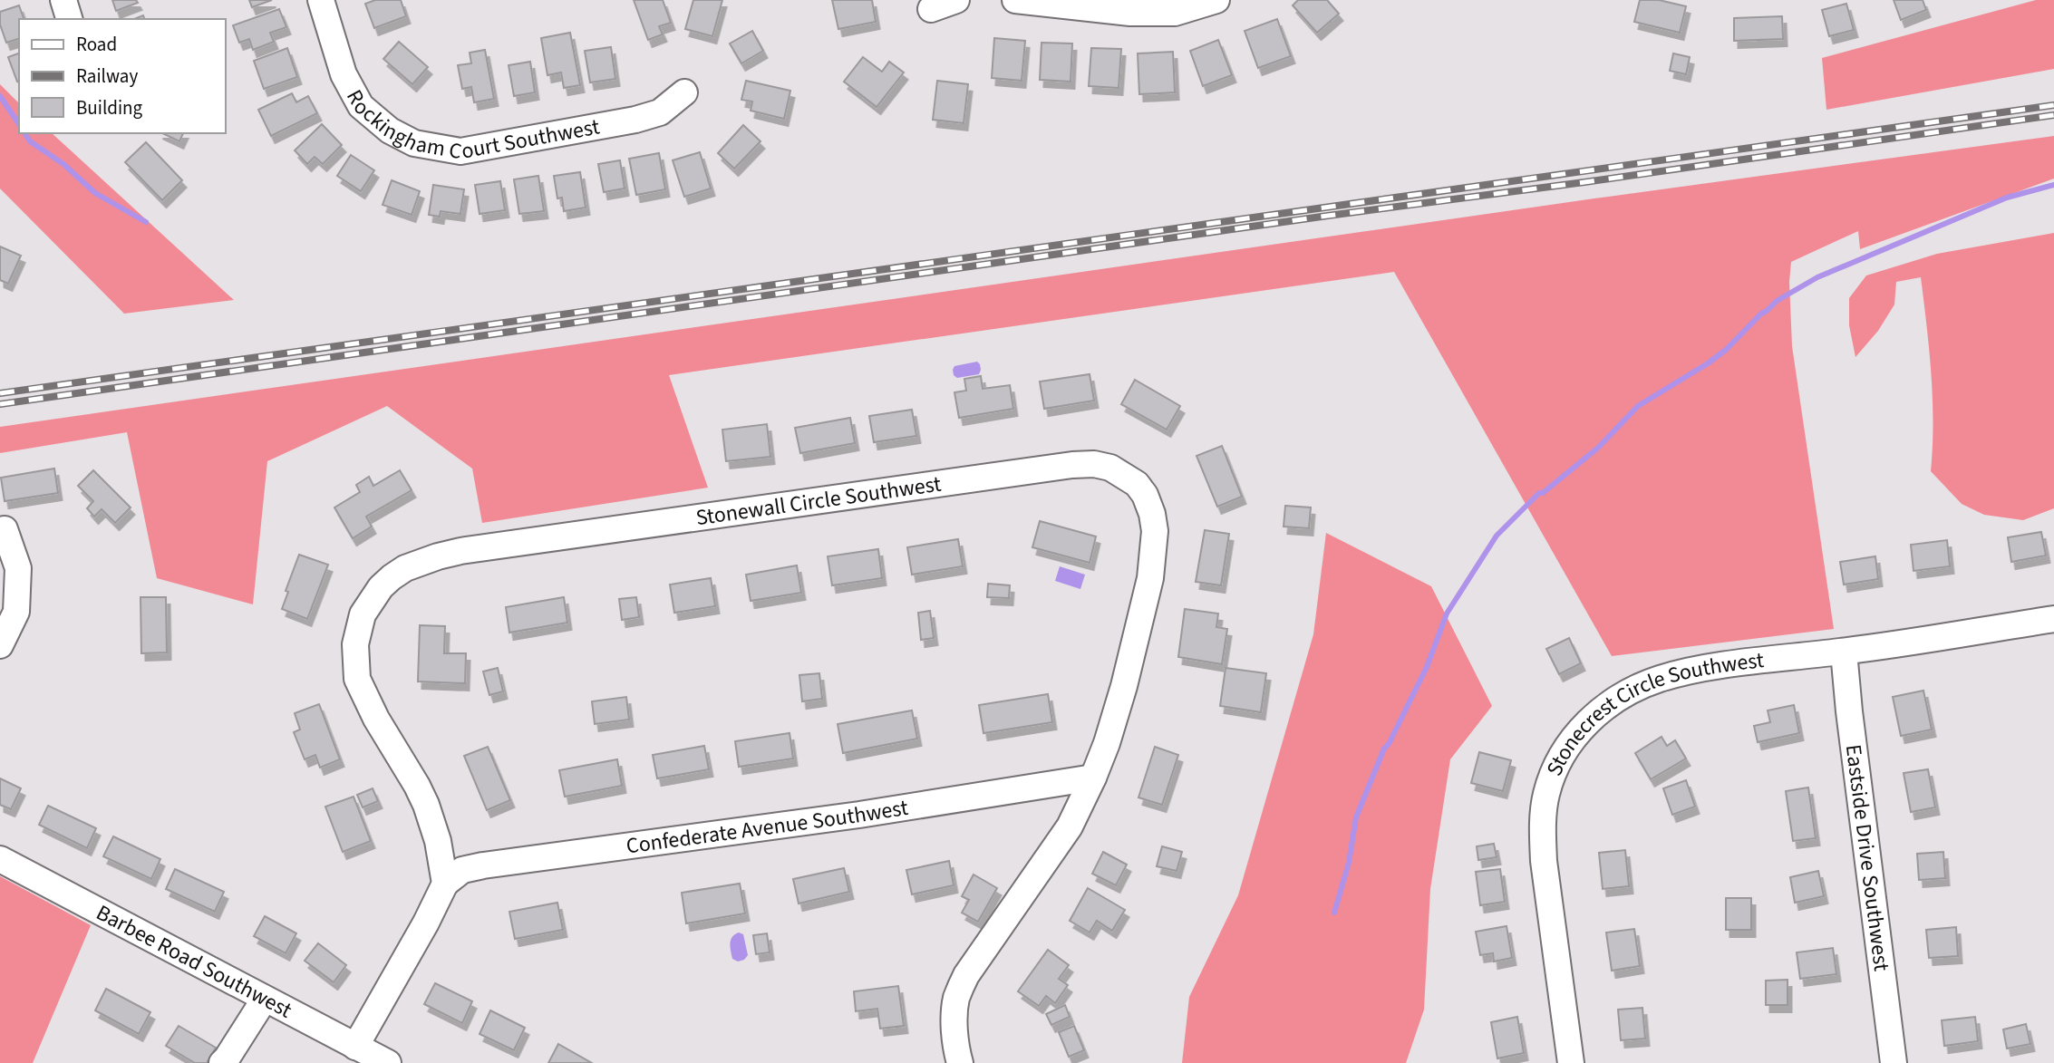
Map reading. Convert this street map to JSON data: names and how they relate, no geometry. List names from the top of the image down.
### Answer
{
  "streets": {
    "street": [
      "Rockingham Court Southwest",
      "Stonewall Circle Southwest",
      "Stonecrest Circle Southwest",
      "Confederate Avenue Southwest",
      "Eastside Drive Southwest",
      "Barbee Road Southwest"
    ]
  },
  "crossings": [
    ["Stonewall Circle Southwest", "Confederate Avenue Southwest"],
    ["Stonecrest Circle Southwest", "Eastside Drive Southwest"]
  ],
  "legend": ["Road", "Railway", "Building"]
}
